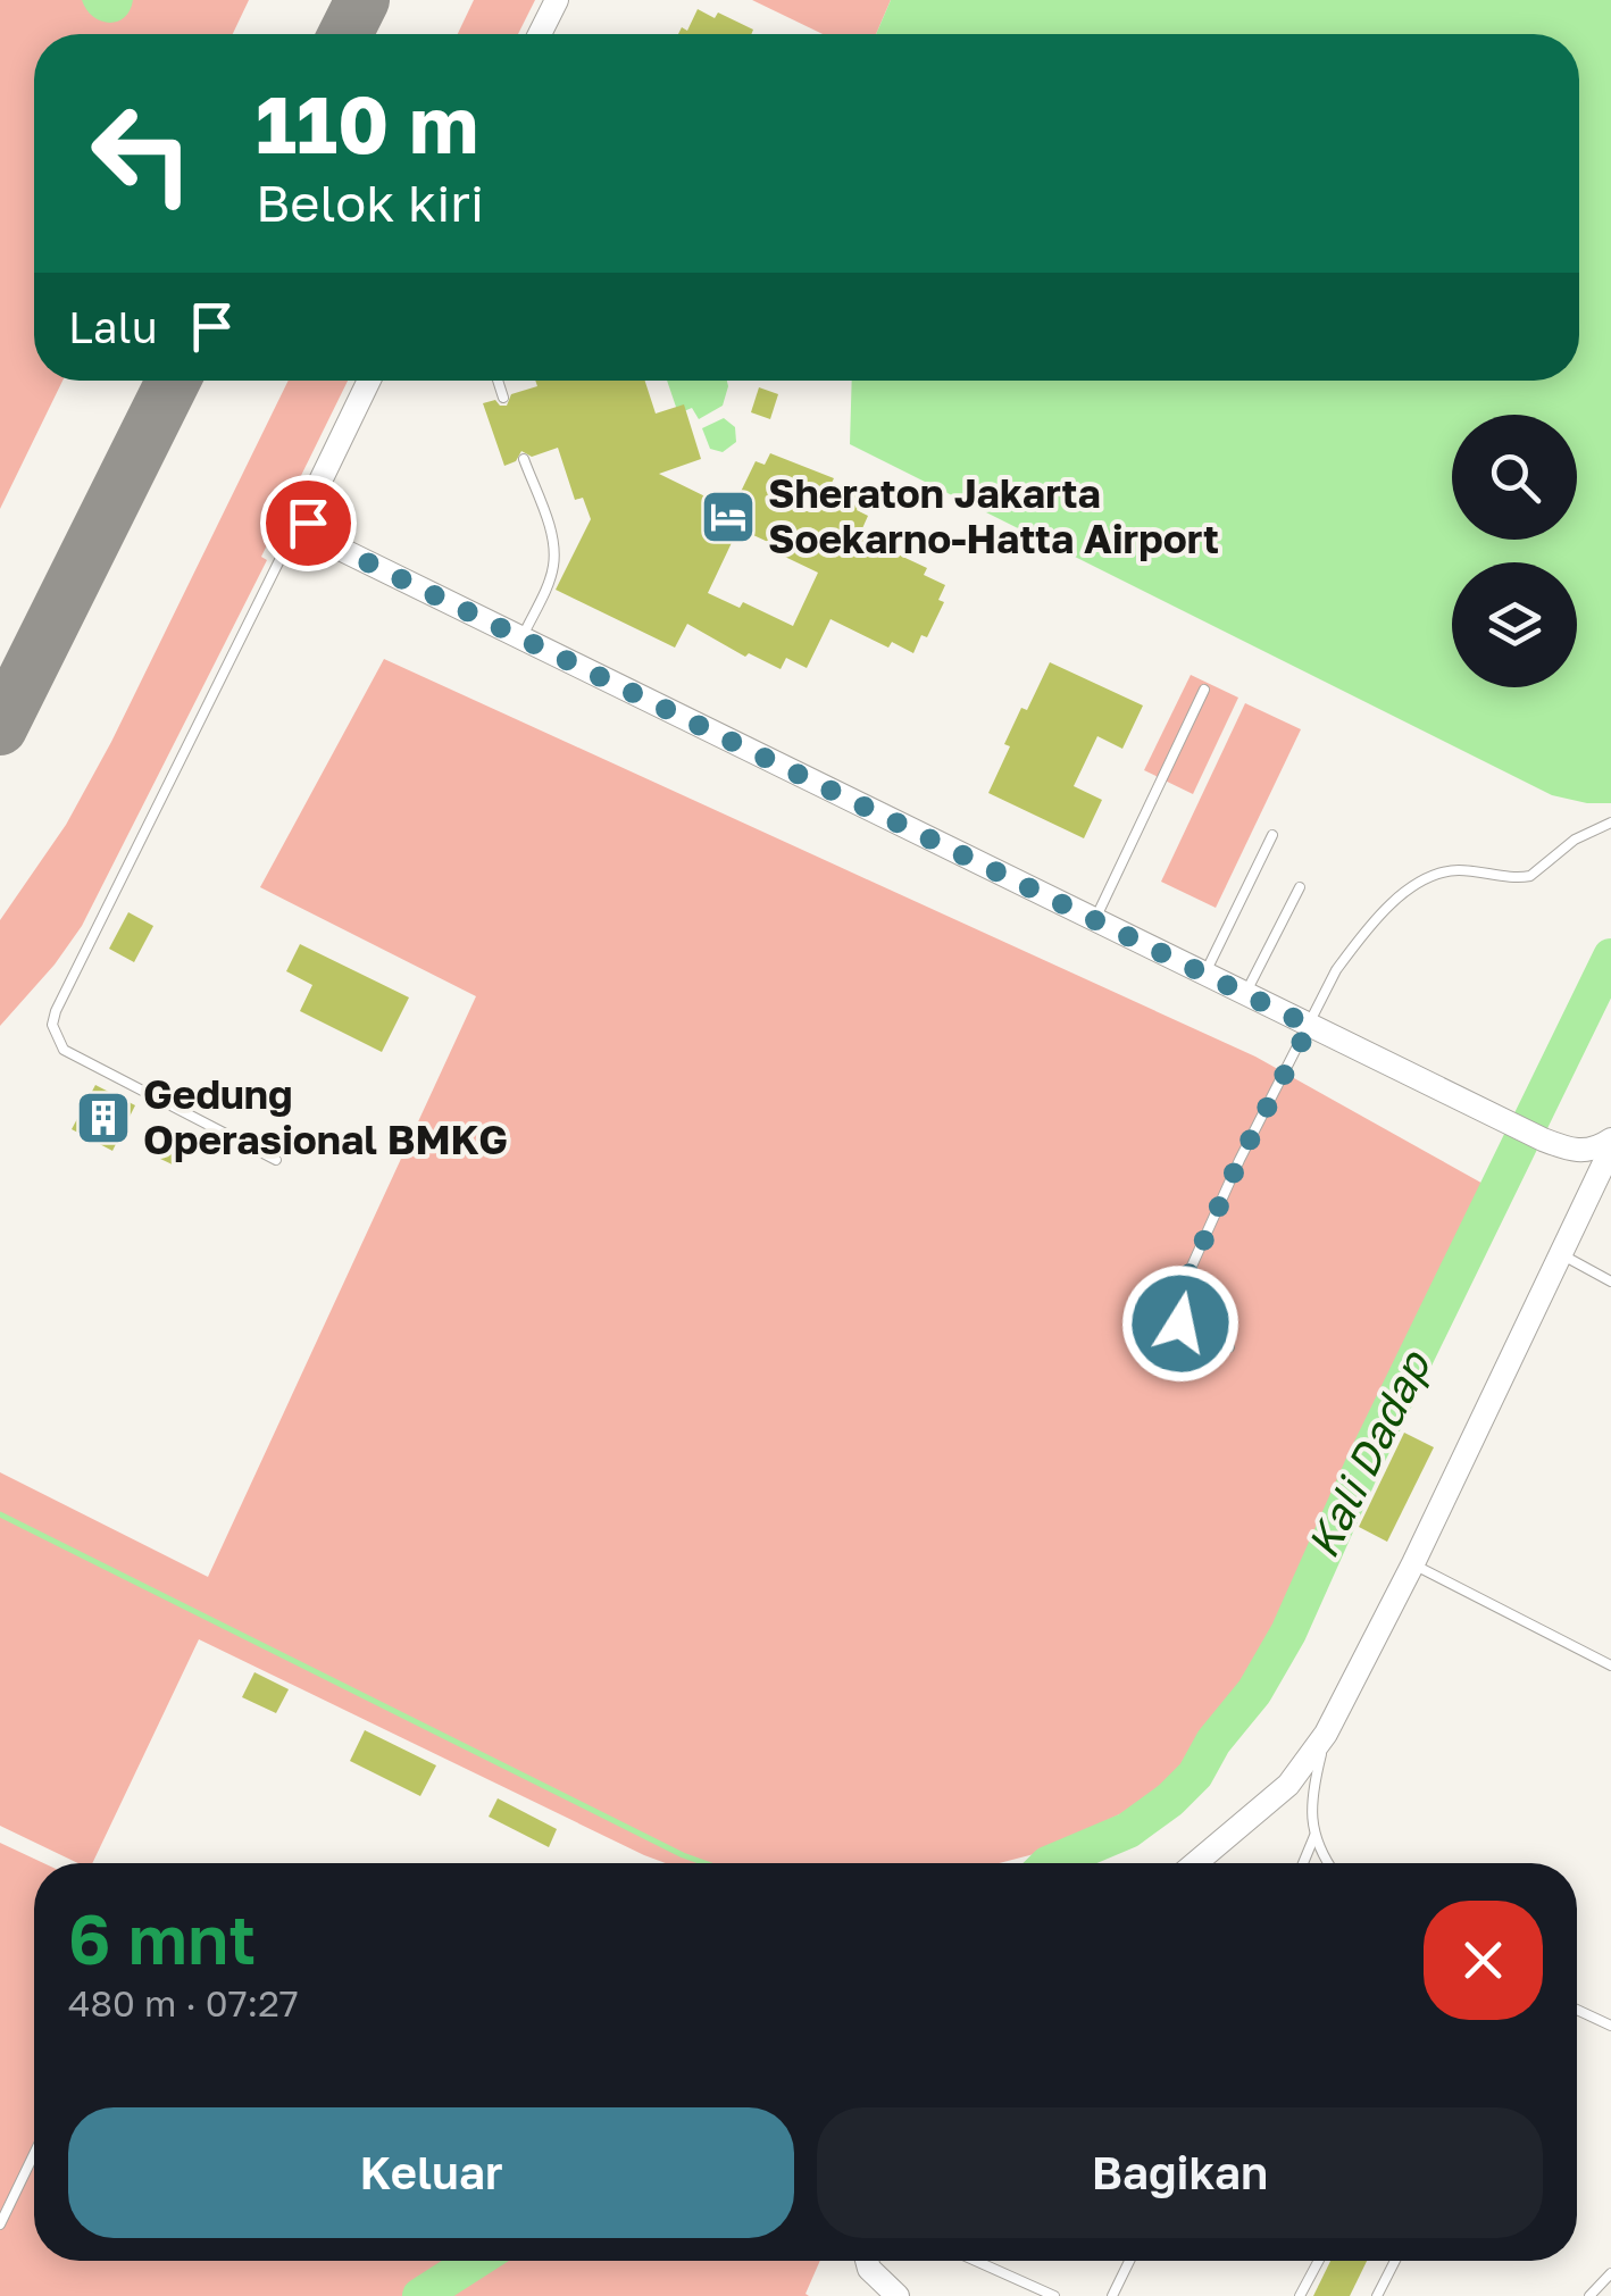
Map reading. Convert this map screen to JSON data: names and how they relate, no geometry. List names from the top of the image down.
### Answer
{
  "water": ["Kali Dadap"],
  "places": {
    "hotel": ["Sheraton Jakarta Soekarno-Hatta Airport"],
    "building": ["Gedung Operasional BMKG"]
  },
  "page": {
    "turn": ["110 m", "Belok kiri"],
    "then": "Lalu",
    "heading": ["6 mnt", "480 m · 07:27"],
    "buttons": ["Keluar", "Bagikan"]
  }
}
